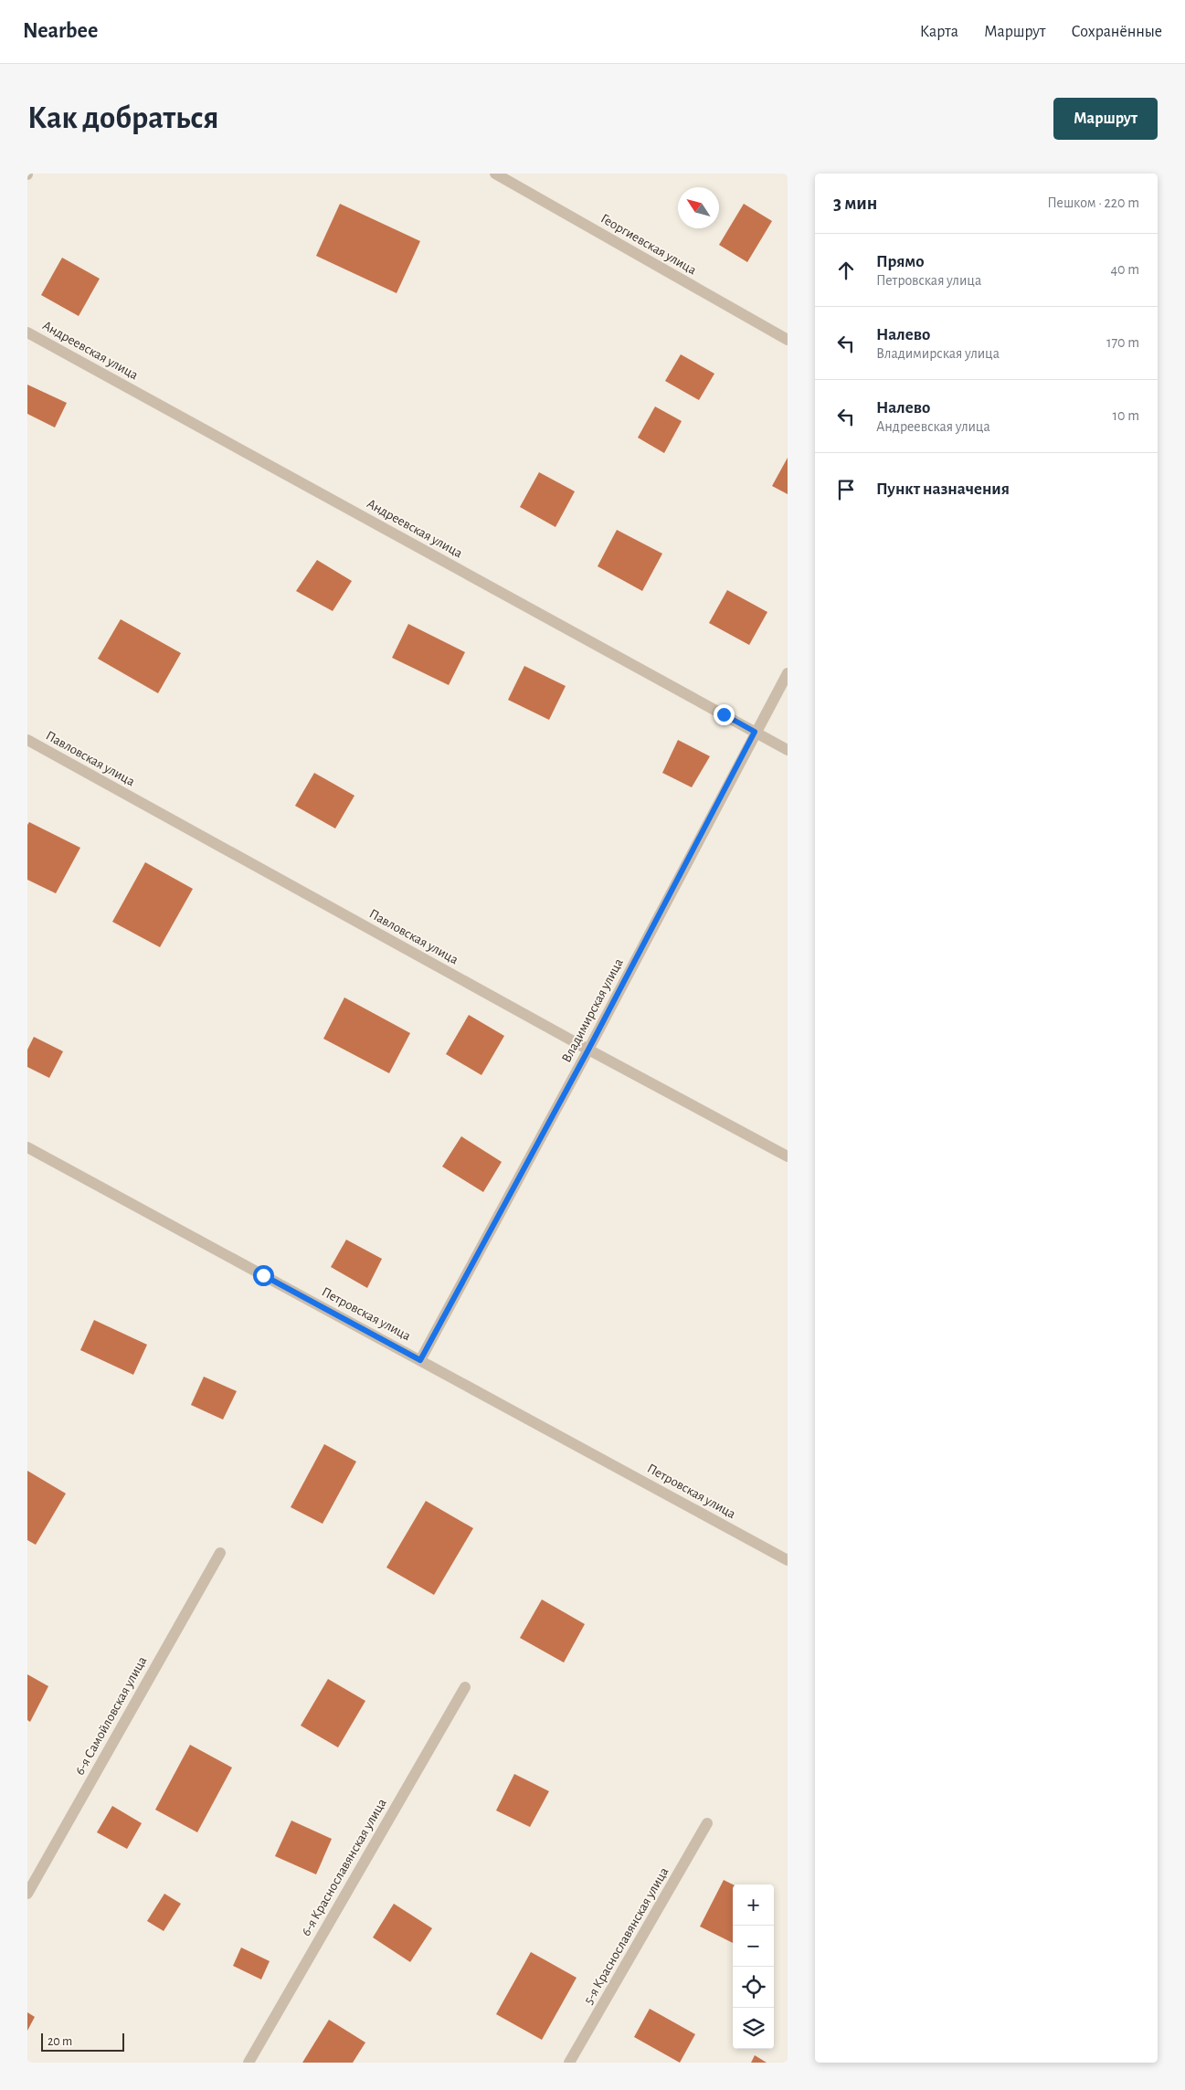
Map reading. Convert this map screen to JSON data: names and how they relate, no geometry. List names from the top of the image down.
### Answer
{
  "streets": {
    "street": [
      "Георгиевская улица",
      "Андреевская улица",
      "Павловская улица",
      "Владимирская улица",
      "Петровская улица",
      "6-я Самойловская улица",
      "6-я Краснославянская улица",
      "5-я Краснославянская улица"
    ]
  },
  "crossings": [
    ["Андреевская улица", "Владимирская улица"],
    ["Павловская улица", "Владимирская улица"],
    ["Владимирская улица", "Петровская улица"]
  ],
  "scale_bar": "20 m",
  "north": "top left",
  "page": {
    "header": "Nearbee",
    "nav": ["Карта", "Маршрут", "Сохранённые"],
    "buttons": "Маршрут",
    "title": "Как добраться",
    "heading": ["3 мин", "Пешком · 220 m"],
    "list": [
      ["Прямо", "Петровская улица", "40 m"],
      ["Налево", "Владимирская улица", "170 m"],
      ["Налево", "Андреевская улица", "10 m"],
      "Пункт назначения"
    ],
    "map_buttons": ["+", "−"],
    "scale": "20 m"
  }
}
